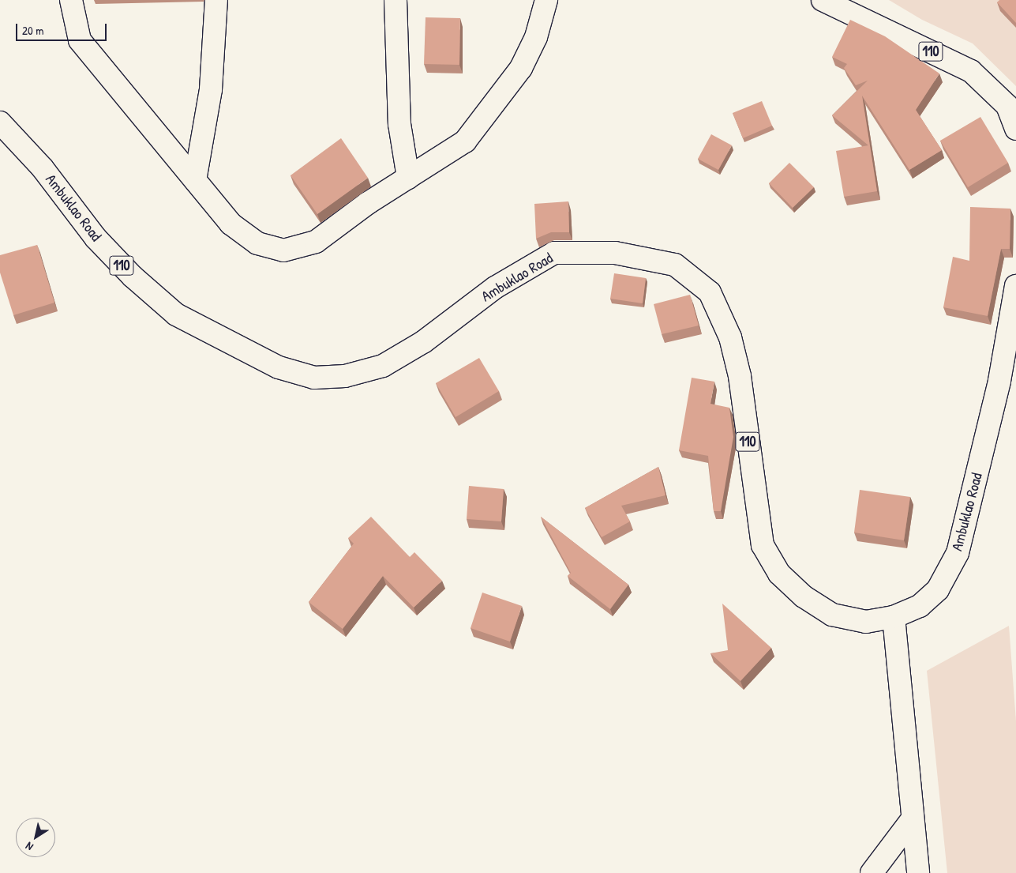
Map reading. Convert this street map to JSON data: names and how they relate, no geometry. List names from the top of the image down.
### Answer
{
  "streets": {
    "main road": ["110", "Ambuklao Road"]
  },
  "scale_bar": "20 m",
  "north": "bottom left"
}
